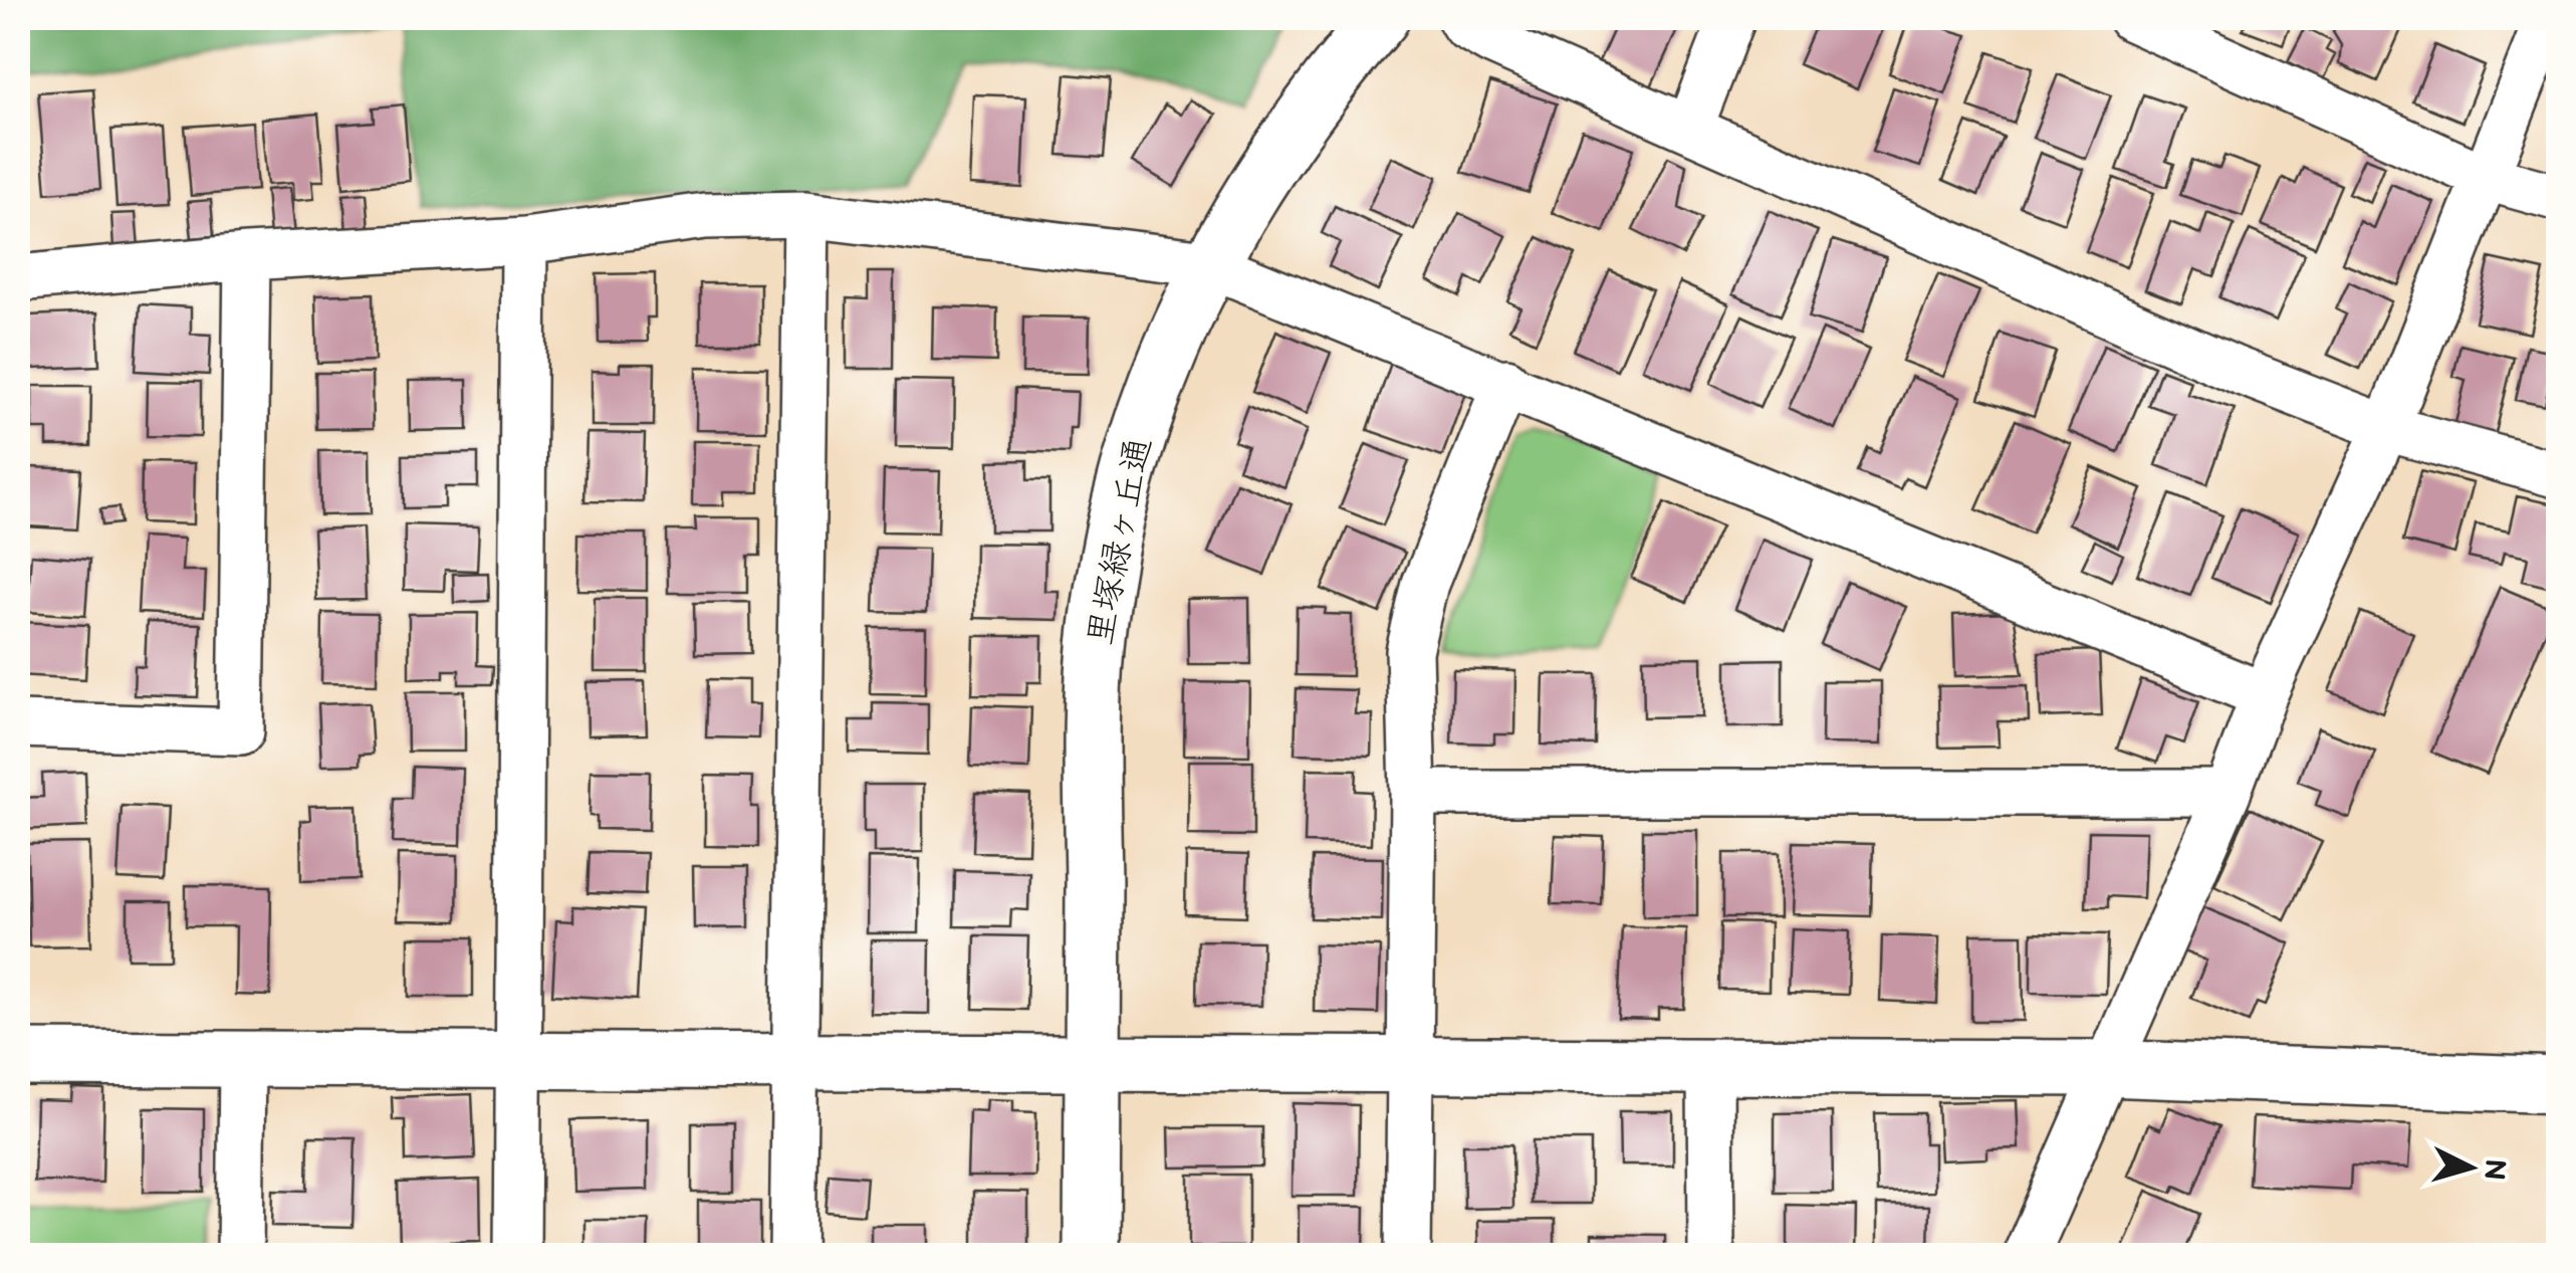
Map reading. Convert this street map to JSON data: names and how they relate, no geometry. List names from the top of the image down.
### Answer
{
  "streets": {
    "street": ["里塚緑ヶ丘通"]
  },
  "north": "right"
}
